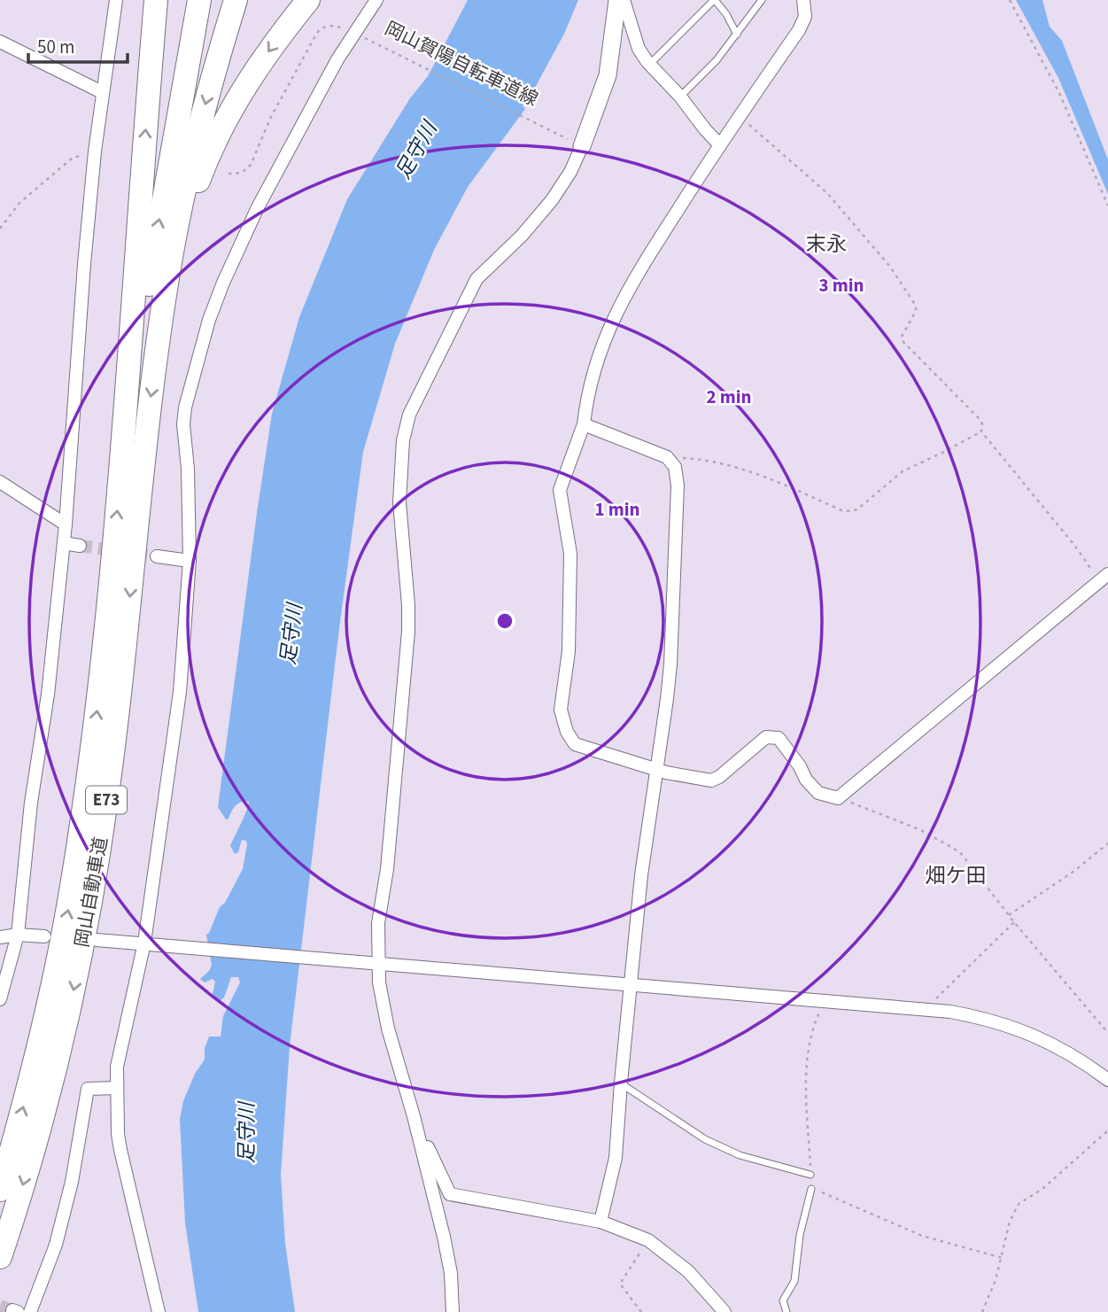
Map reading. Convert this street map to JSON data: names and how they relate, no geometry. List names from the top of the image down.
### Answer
{
  "streets": {
    "highway": ["E73", "岡山自動車道"],
    "path": ["岡山賀陽自転車道線"]
  },
  "districts": ["末永", "畑ケ田"],
  "water": ["足守川"],
  "scale_bar": "50 m",
  "rings": ["3 min", "2 min", "1 min"]
}
